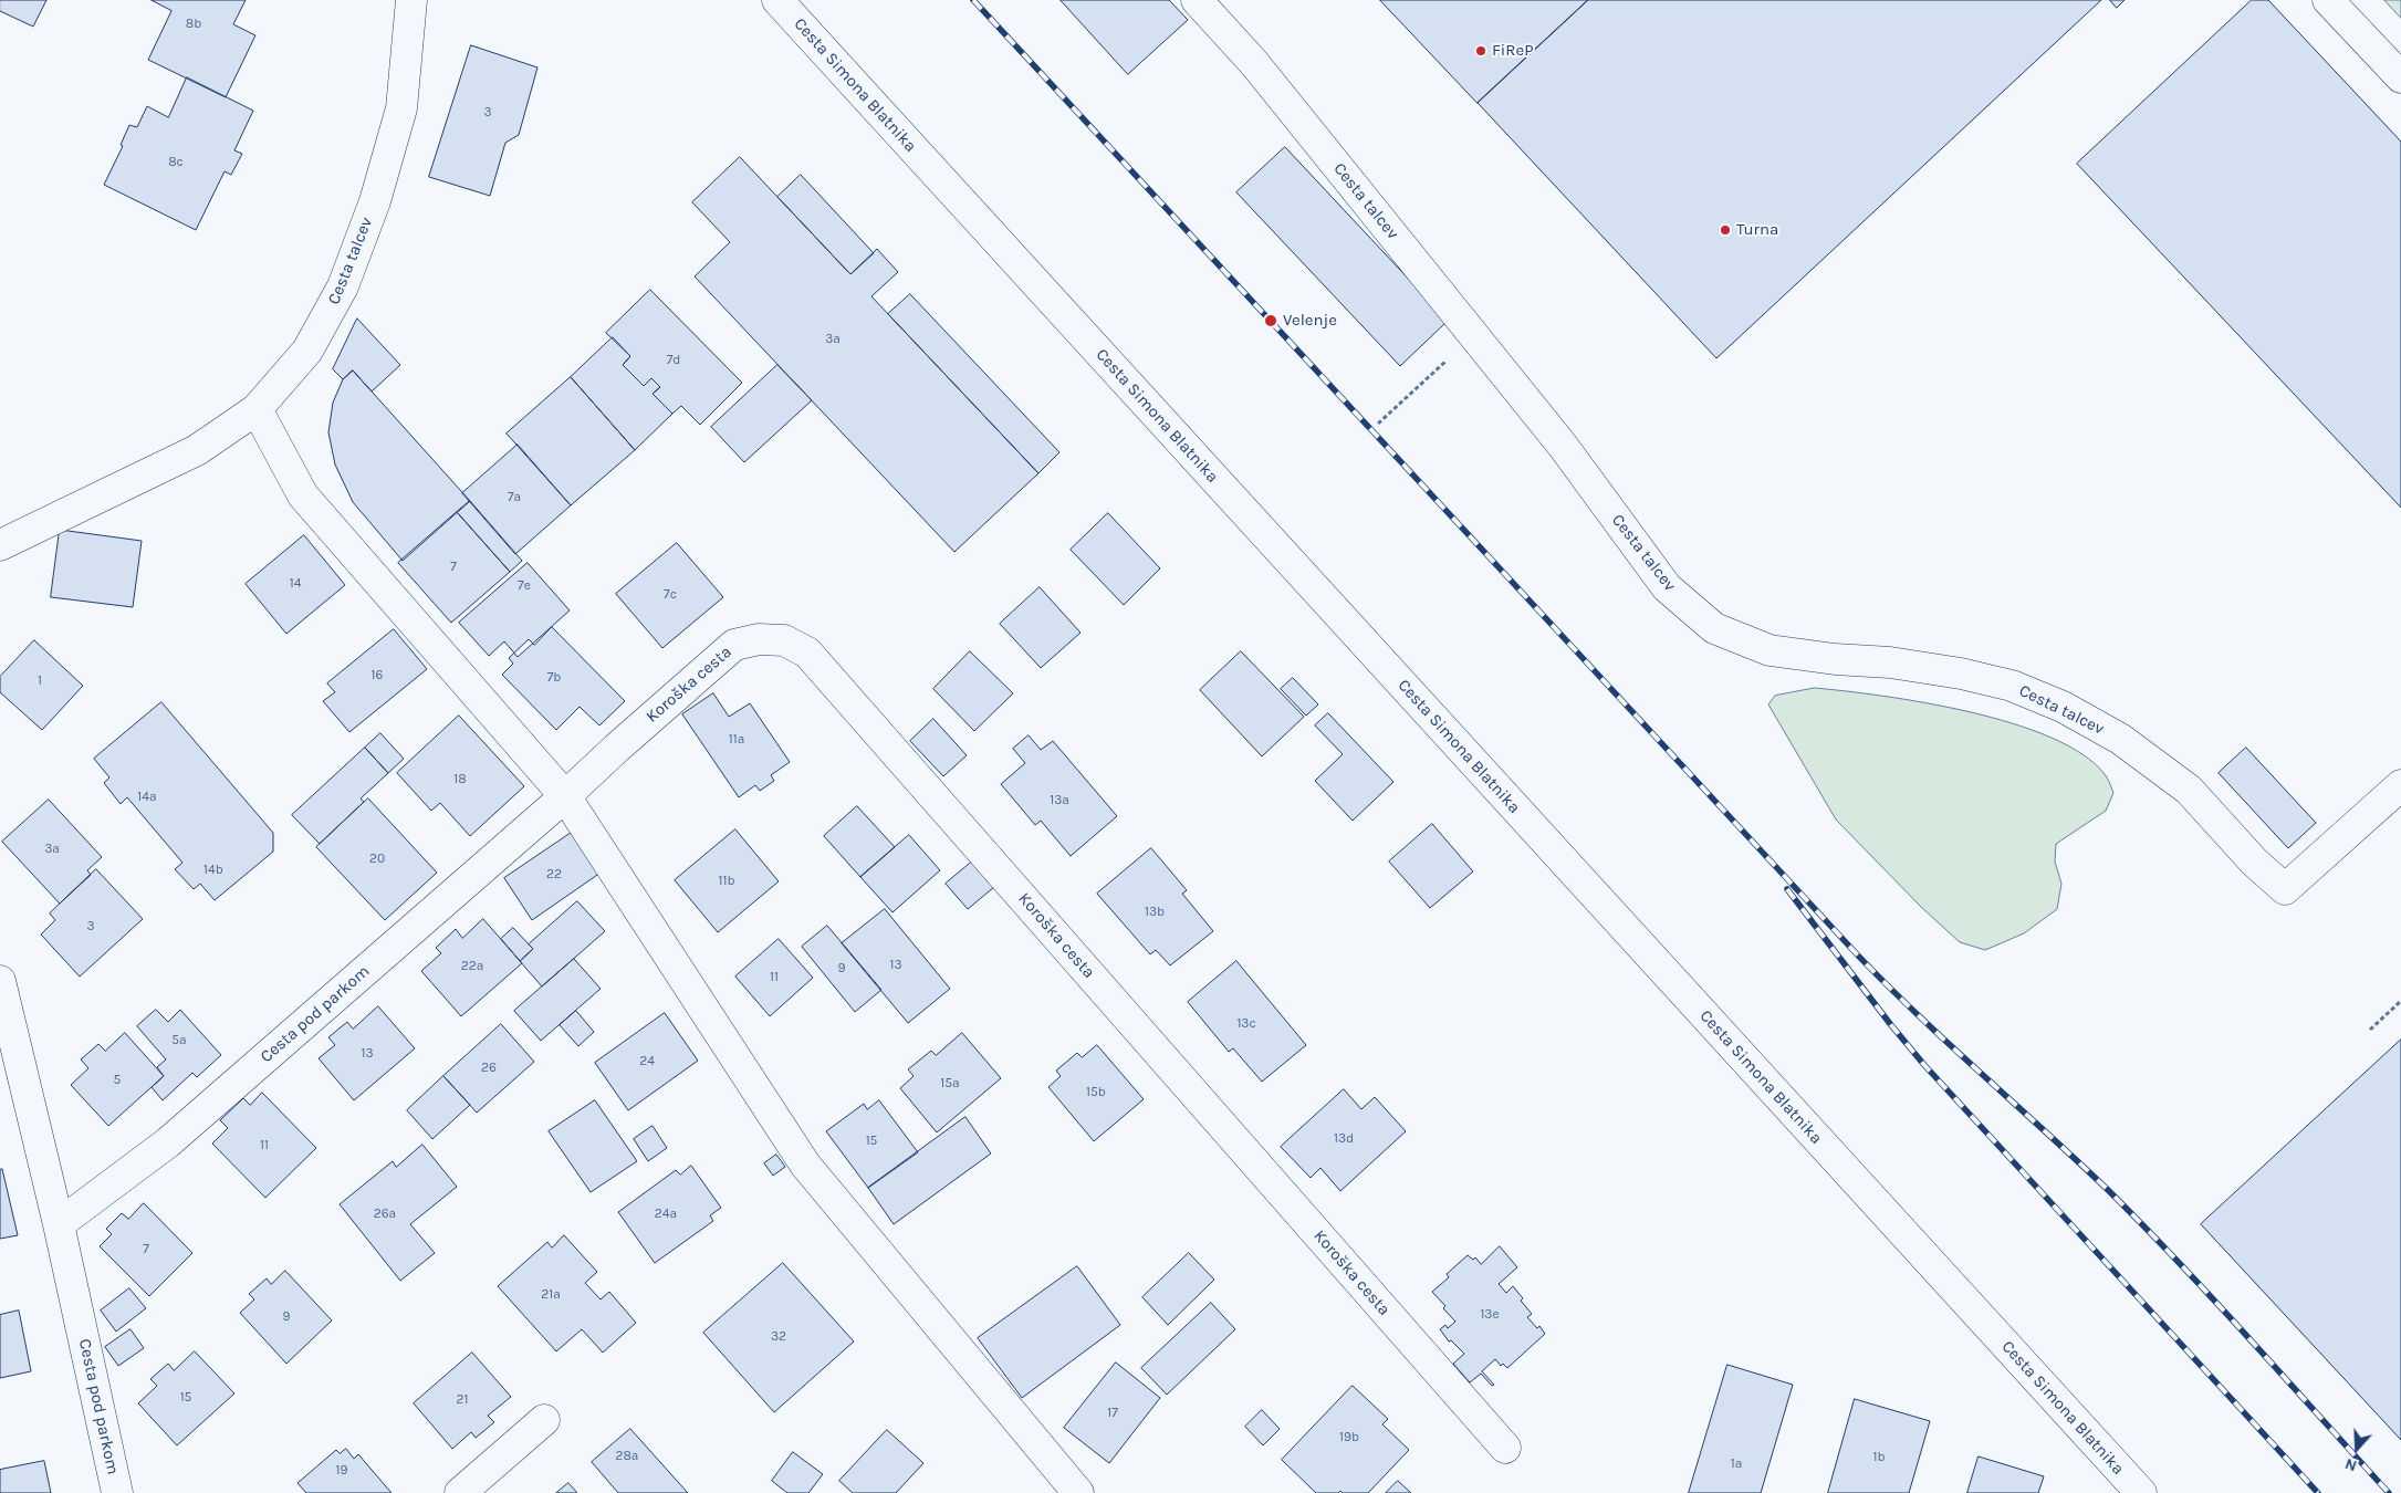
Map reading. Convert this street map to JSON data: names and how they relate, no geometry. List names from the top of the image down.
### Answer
{
  "streets": {
    "street": [
      "Cesta Simona Blatnika",
      "Cesta talcev",
      "Koroška cesta",
      "Cesta pod parkom"
    ]
  },
  "crossings": [
    ["Koroška cesta", "Cesta pod parkom"]
  ],
  "places": ["FiReP", "Turna", "Velenje"],
  "house_numbers": [
    "8b",
    "3",
    "8c",
    "3a",
    "7d",
    "7a",
    "7",
    "14",
    "7e",
    "7c",
    "16",
    "7b",
    "1",
    "11a",
    "18",
    "14a",
    "13a",
    "3a",
    "20",
    "14b",
    "22",
    "11b",
    "13b",
    "3",
    "13",
    "22a",
    "9",
    "11",
    "13c",
    "5a",
    "13",
    "24",
    "26",
    "5",
    "15a",
    "15b",
    "13d",
    "15",
    "11",
    "26a",
    "24a",
    "7",
    "21a",
    "13e",
    "9",
    "32",
    "15",
    "21",
    "17",
    "19b",
    "28a",
    "1b",
    "1a",
    "19"
  ],
  "north": "bottom"
}
